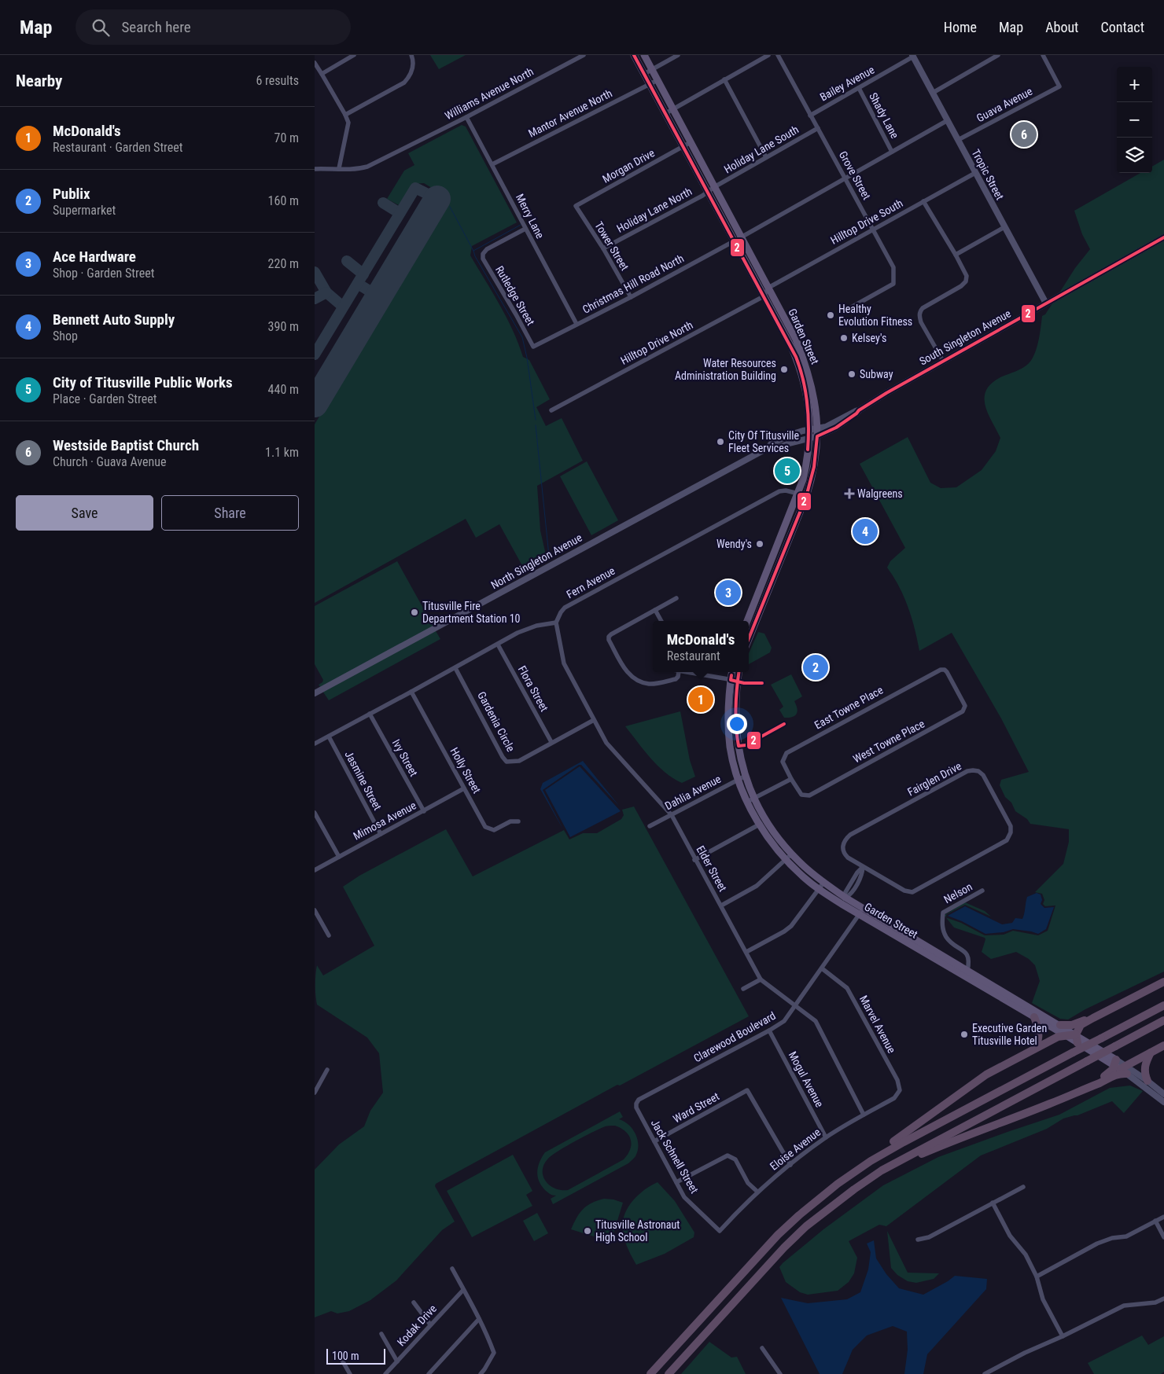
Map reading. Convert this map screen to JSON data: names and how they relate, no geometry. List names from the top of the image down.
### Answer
{
  "streets": {
    "main road": ["Garden Street"],
    "street": [
      "Bailey Avenue",
      "Williams Avenue North",
      "Guava Avenue",
      "Mantor Avenue North",
      "Shady Lane",
      "Holiday Lane South",
      "Morgan Drive",
      "Tropic Street",
      "Grove Street",
      "Holiday Lane North",
      "Merry Lane",
      "Hilltop Drive South",
      "Tower Street",
      "Christmas Hill Road North",
      "Rutledge Street",
      "South Singleton Avenue",
      "Hilltop Drive North",
      "North Singleton Avenue",
      "Fern Avenue",
      "Flora Street",
      "East Towne Place",
      "Gardenia Circle",
      "West Towne Place",
      "Ivy Street",
      "Holly Street",
      "Fairglen Drive",
      "Jasmine Street",
      "Dahlia Avenue",
      "Mimosa Avenue",
      "Elder Street",
      "Nelson",
      "Marvel Avenue",
      "Clarewood Boulevard",
      "Mogul Avenue",
      "Ward Street",
      "Eloise Avenue",
      "Jack Schnell Street",
      "Kodak Drive"
    ]
  },
  "crossings": [
    ["Bailey Avenue", "Shady Lane"],
    ["Bailey Avenue", "Tropic Street"],
    ["Bailey Avenue", "Grove Street"],
    ["Williams Avenue North", "Merry Lane"],
    ["Guava Avenue", "Tropic Street"],
    ["Mantor Avenue North", "Merry Lane"],
    ["Mantor Avenue North", "Garden Street"],
    ["Shady Lane", "Christmas Hill Road North"],
    ["Holiday Lane South", "Grove Street"],
    ["Holiday Lane South", "Holiday Lane North"],
    ["Holiday Lane South", "Garden Street"],
    ["Morgan Drive", "Tower Street"],
    ["Morgan Drive", "Garden Street"],
    ["Tropic Street", "Hilltop Drive South"],
    ["Tropic Street", "Christmas Hill Road North"],
    ["Tropic Street", "South Singleton Avenue"],
    ["Grove Street", "Hilltop Drive South"],
    ["Grove Street", "Christmas Hill Road North"],
    ["Holiday Lane North", "Tower Street"],
    ["Holiday Lane North", "Garden Street"],
    ["Merry Lane", "Christmas Hill Road North"],
    ["Merry Lane", "Rutledge Street"],
    ["Hilltop Drive South", "Garden Street"],
    ["Tower Street", "Christmas Hill Road North"],
    ["Christmas Hill Road North", "Rutledge Street"],
    ["Christmas Hill Road North", "Garden Street"],
    ["Garden Street", "South Singleton Avenue"],
    ["Garden Street", "Hilltop Drive North"],
    ["Garden Street", "North Singleton Avenue"],
    ["Garden Street", "Fern Avenue"],
    ["Garden Street", "Dahlia Avenue"],
    ["Garden Street", "Nelson"],
    ["Garden Street", "Clarewood Boulevard"],
    ["South Singleton Avenue", "North Singleton Avenue"],
    ["Fern Avenue", "Elder Street"],
    ["Flora Street", "Gardenia Circle"],
    ["East Towne Place", "West Towne Place"],
    ["Gardenia Circle", "Elder Street"],
    ["Ivy Street", "Mimosa Avenue"],
    ["Holly Street", "Mimosa Avenue"],
    ["Jasmine Street", "Mimosa Avenue"],
    ["Dahlia Avenue", "Elder Street"],
    ["Elder Street", "Clarewood Boulevard"],
    ["Elder Street", "Eloise Avenue"],
    ["Marvel Avenue", "Clarewood Boulevard"],
    ["Marvel Avenue", "Eloise Avenue"],
    ["Clarewood Boulevard", "Mogul Avenue"],
    ["Clarewood Boulevard", "Jack Schnell Street"],
    ["Mogul Avenue", "Eloise Avenue"],
    ["Ward Street", "Eloise Avenue"],
    ["Ward Street", "Jack Schnell Street"],
    ["Eloise Avenue", "Jack Schnell Street"]
  ],
  "places": {
    "other": [
      "Healthy Evolution Fitness",
      "Kelsey's",
      "Water Resources Administration Building",
      "Subway",
      "City Of Titusville Fleet Services",
      "Wendy's",
      "Titusville Fire Department Station 10",
      "Executive Garden Titusville Hotel",
      "Titusville Astronaut High School"
    ],
    "health": ["Walgreens"]
  },
  "lines": ["transit line 2"],
  "scale_bar": "100 m",
  "page": {
    "header": "Map",
    "search": "Search here",
    "nav": [
      "Home",
      "Map",
      "About",
      "Contact"
    ],
    "heading": ["Nearby", "6 results"],
    "map_buttons": ["+", "−"],
    "list": [
      {
        "mark": "1",
        "name": "McDonald's",
        "note": "Restaurant · Garden Street",
        "value": "70 m"
      },
      {
        "mark": "2",
        "name": "Publix",
        "note": "Supermarket",
        "value": "160 m"
      },
      {
        "mark": "3",
        "name": "Ace Hardware",
        "note": "Shop · Garden Street",
        "value": "220 m"
      },
      {
        "mark": "4",
        "name": "Bennett Auto Supply",
        "note": "Shop",
        "value": "390 m"
      },
      {
        "mark": "5",
        "name": "City of Titusville Public Works",
        "note": "Place · Garden Street",
        "value": "440 m"
      },
      {
        "mark": "6",
        "name": "Westside Baptist Church",
        "note": "Church · Guava Avenue",
        "value": "1.1 km"
      }
    ],
    "pins": [
      "6",
      "5",
      "4",
      "3",
      "2",
      "1"
    ],
    "buttons": ["Save", "Share"],
    "popup": ["McDonald's", "Restaurant"],
    "scale": "100 m"
  }
}
